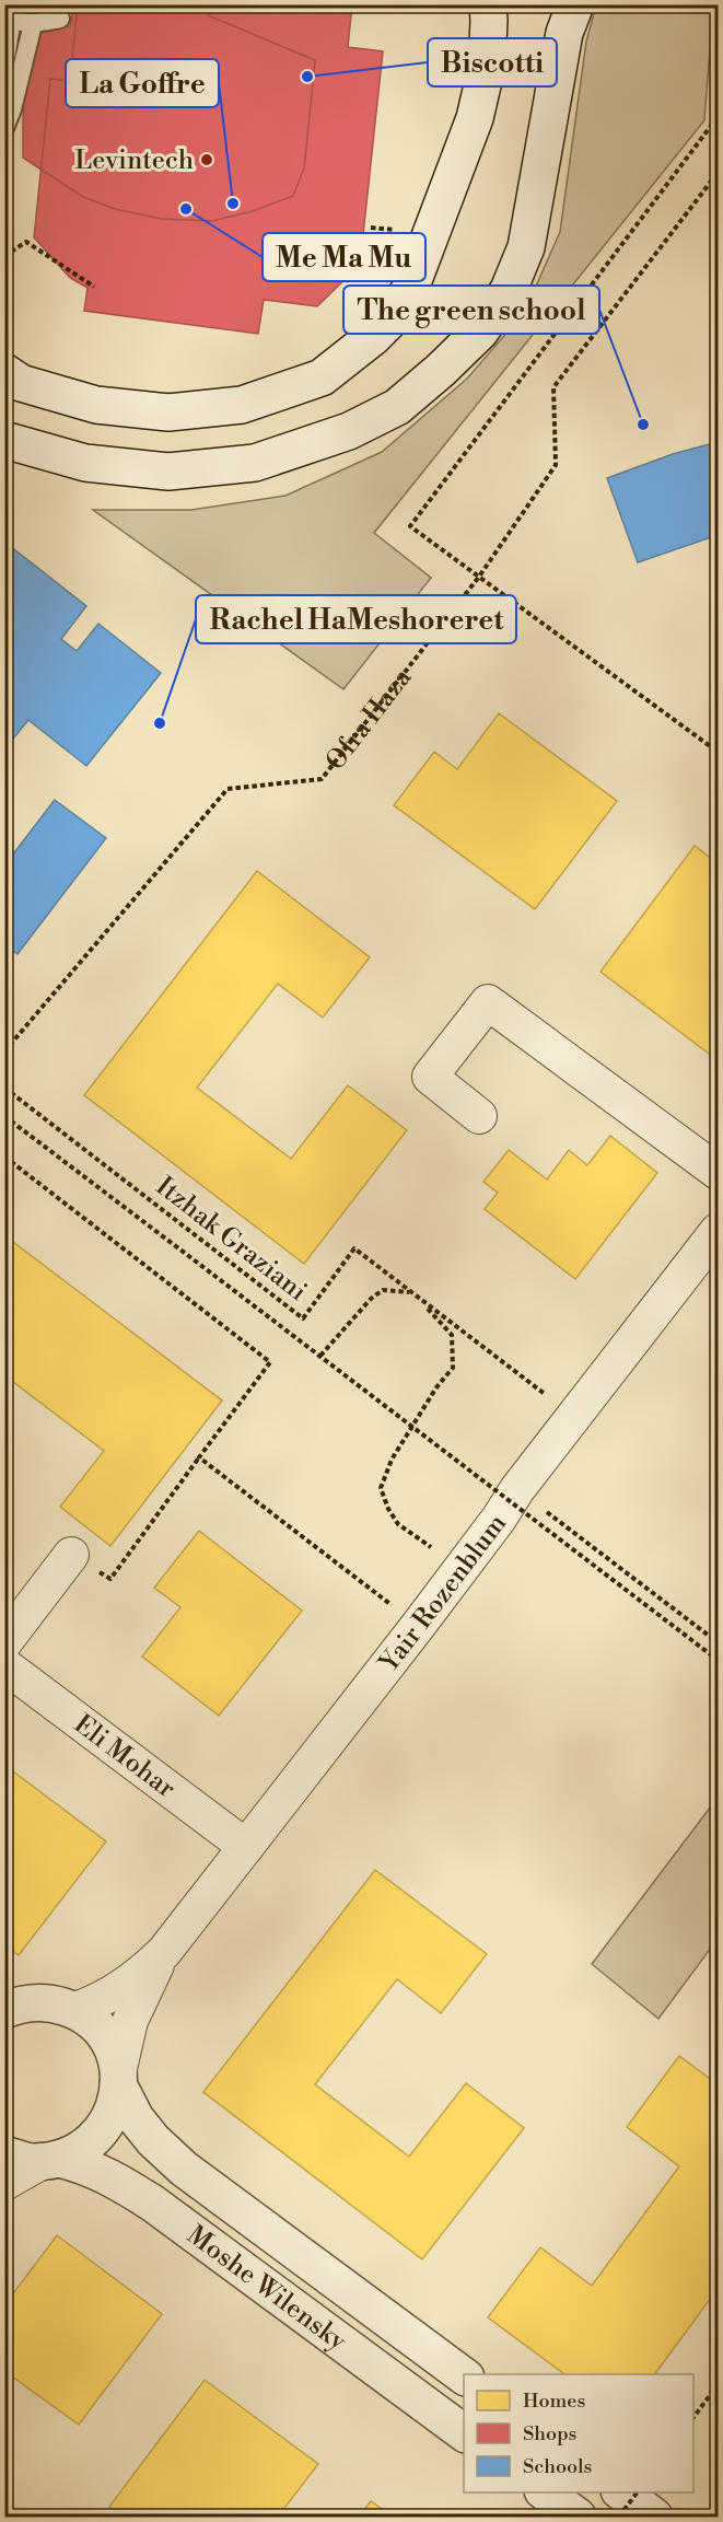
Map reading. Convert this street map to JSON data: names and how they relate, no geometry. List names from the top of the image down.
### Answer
{
  "streets": {
    "main road": ["Moshe Wilensky"],
    "street": ["Yair Rozenblum", "Eli Mohar"],
    "path": ["Ofra Haza", "Itzhak Graziani"]
  },
  "crossings": [
    ["Itzhak Graziani", "Yair Rozenblum"],
    ["Yair Rozenblum", "Eli Mohar"]
  ],
  "places": [
    "Biscotti",
    "Levintech",
    "La Goffre",
    "Me Ma Mu",
    "The green school",
    "Rachel HaMeshoreret"
  ],
  "legend": ["Homes", "Shops", "Schools"]
}
